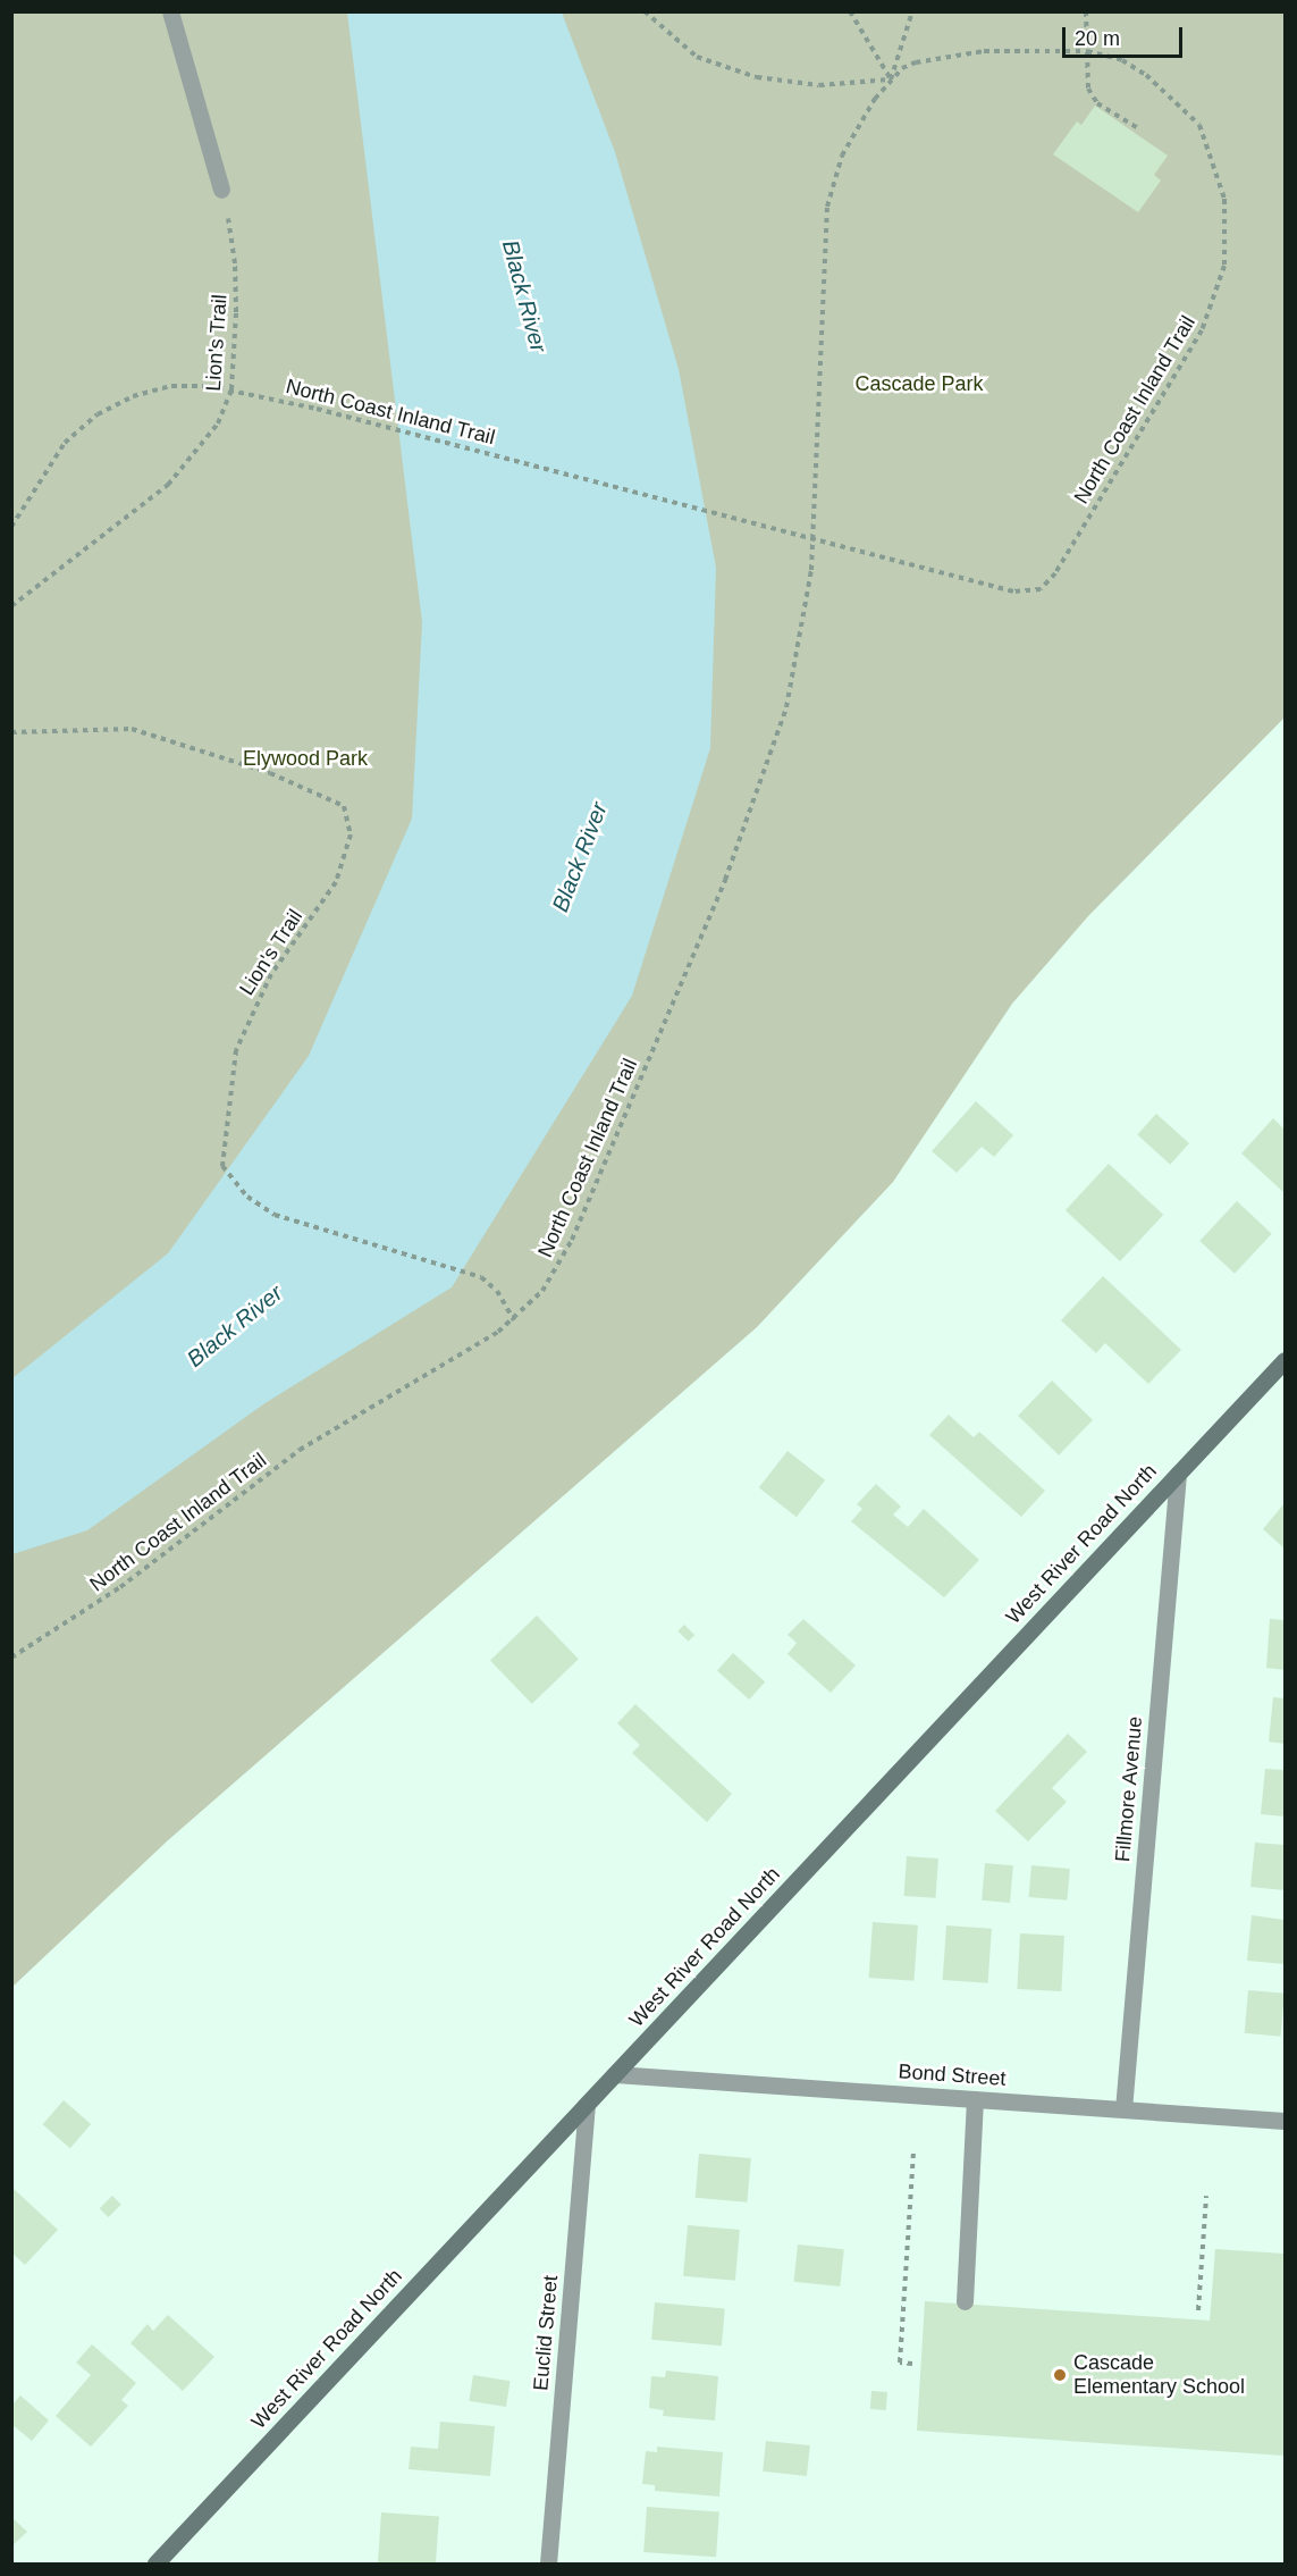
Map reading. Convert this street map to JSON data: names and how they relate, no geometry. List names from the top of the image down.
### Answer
{
  "streets": {
    "street": [
      "West River Road North",
      "Fillmore Avenue",
      "Bond Street",
      "Euclid Street"
    ],
    "path": ["Lion's Trail", "North Coast Inland Trail"]
  },
  "crossings": [
    ["Lion's Trail", "North Coast Inland Trail"],
    ["West River Road North", "Fillmore Avenue"],
    ["West River Road North", "Bond Street"],
    ["West River Road North", "Euclid Street"],
    ["Fillmore Avenue", "Bond Street"]
  ],
  "water": ["Black River"],
  "parks": ["Cascade Park", "Elywood Park"],
  "places": ["Cascade Elementary School"],
  "scale_bar": "20 m"
}
